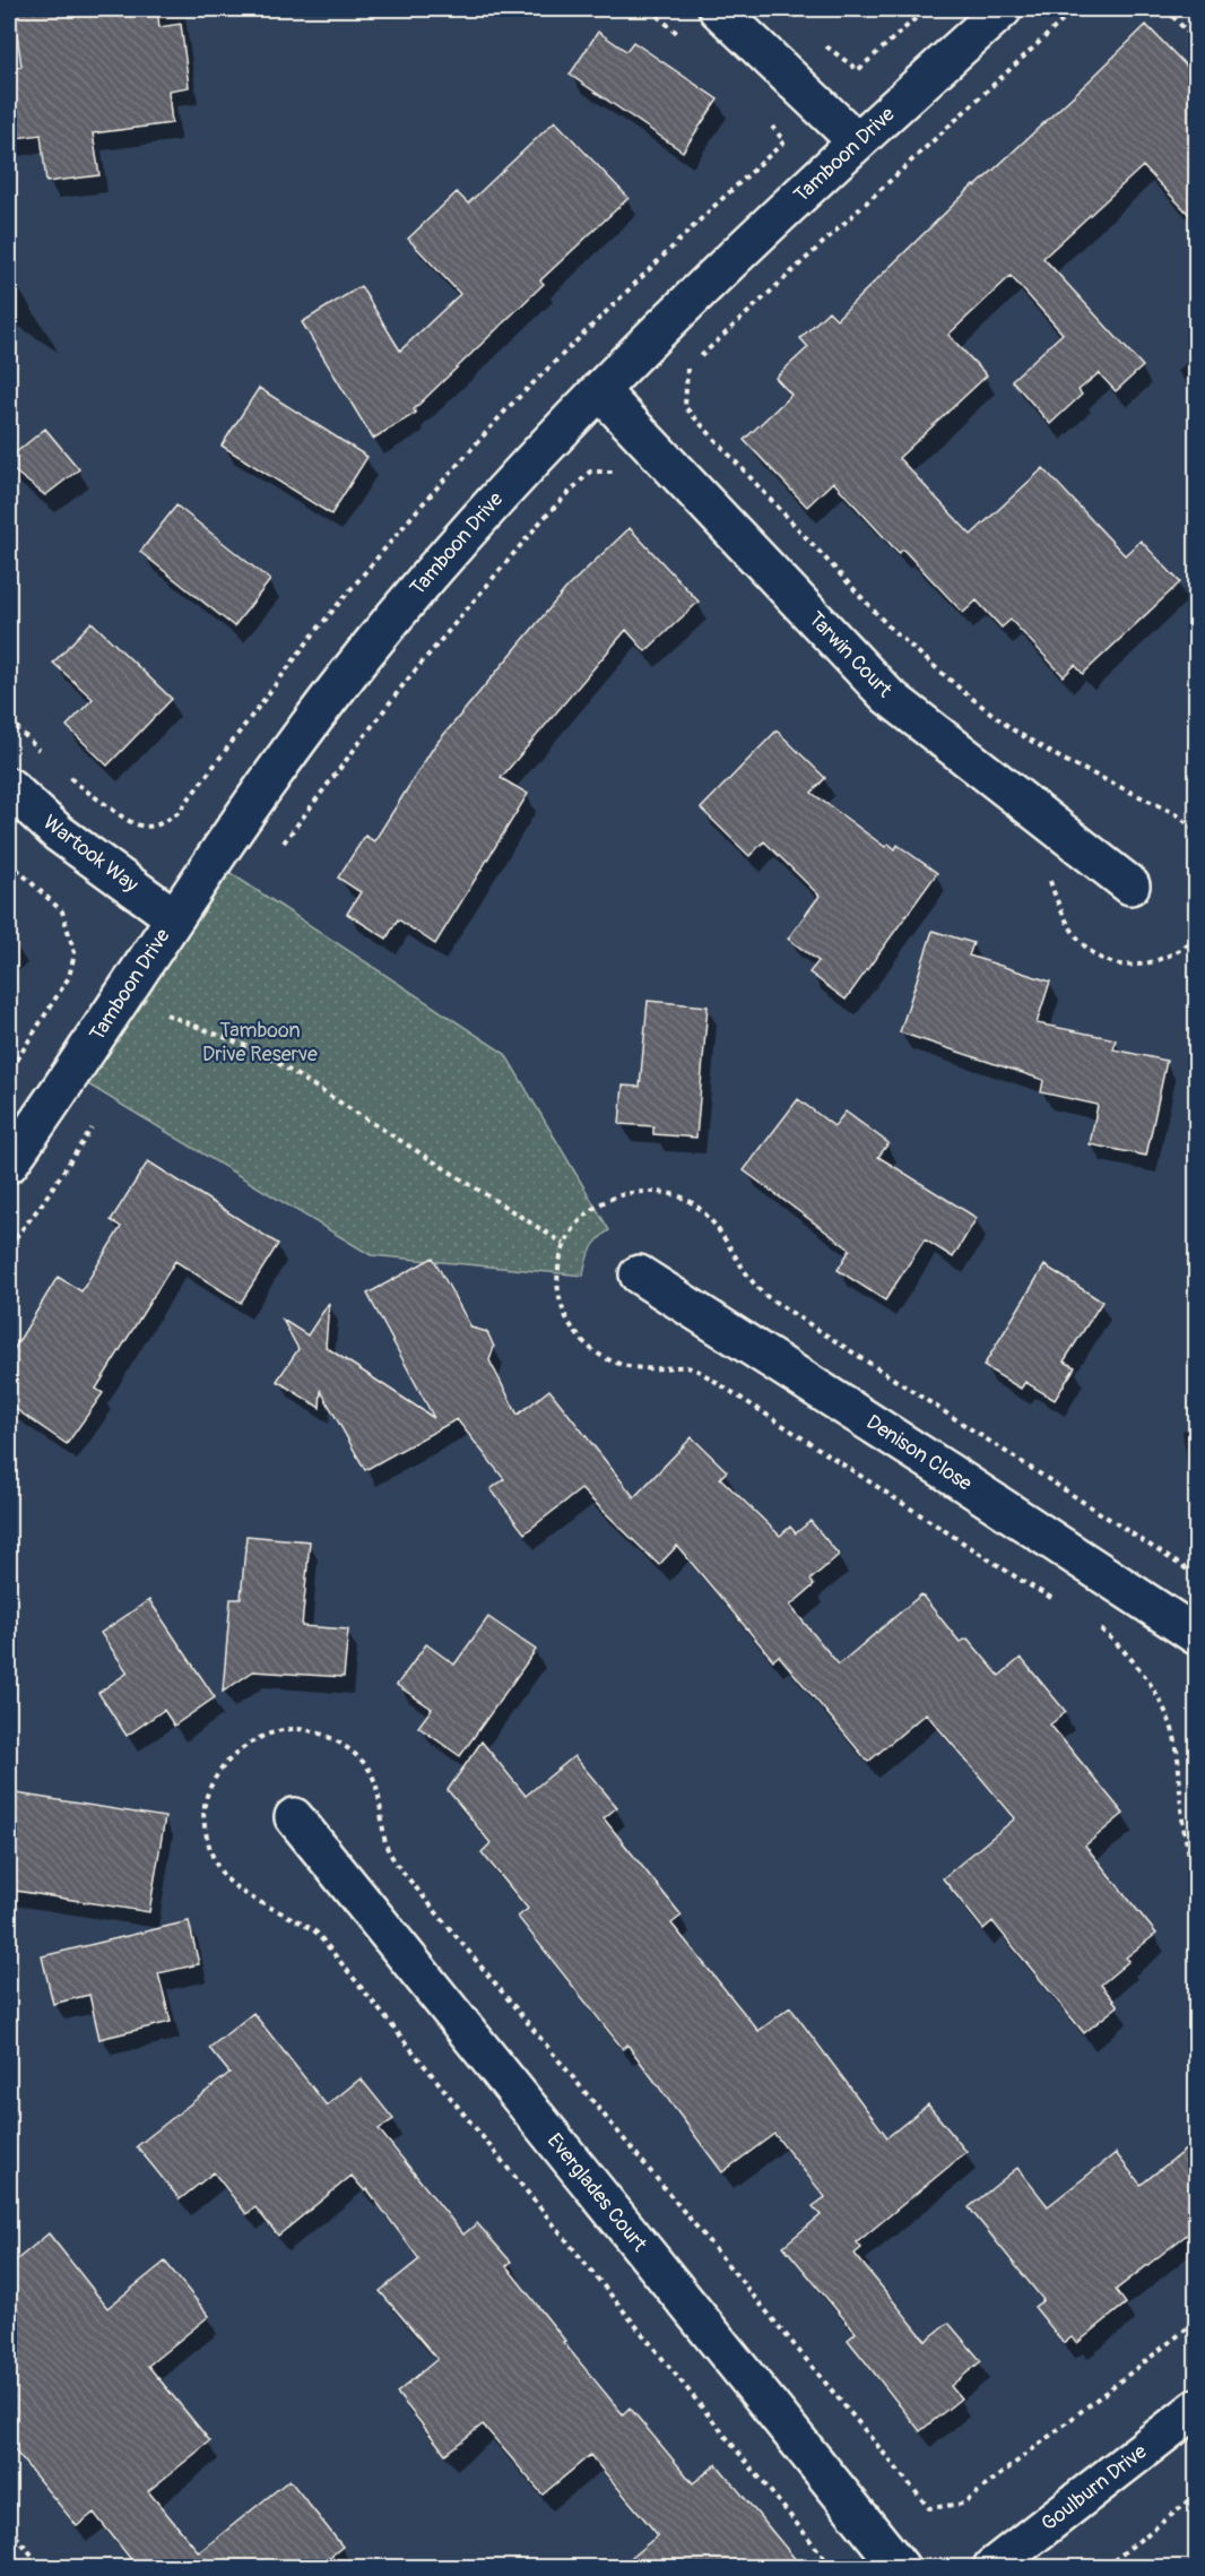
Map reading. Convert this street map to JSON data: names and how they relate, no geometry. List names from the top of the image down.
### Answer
{
  "streets": {
    "street": [
      "Tamboon Drive",
      "Tarwin Court",
      "Wartook Way",
      "Denison Close",
      "Everglades Court",
      "Goulburn Drive"
    ]
  },
  "crossings": [
    ["Tamboon Drive", "Tarwin Court"],
    ["Tamboon Drive", "Wartook Way"]
  ],
  "parks": ["Tamboon Drive Reserve"]
}
